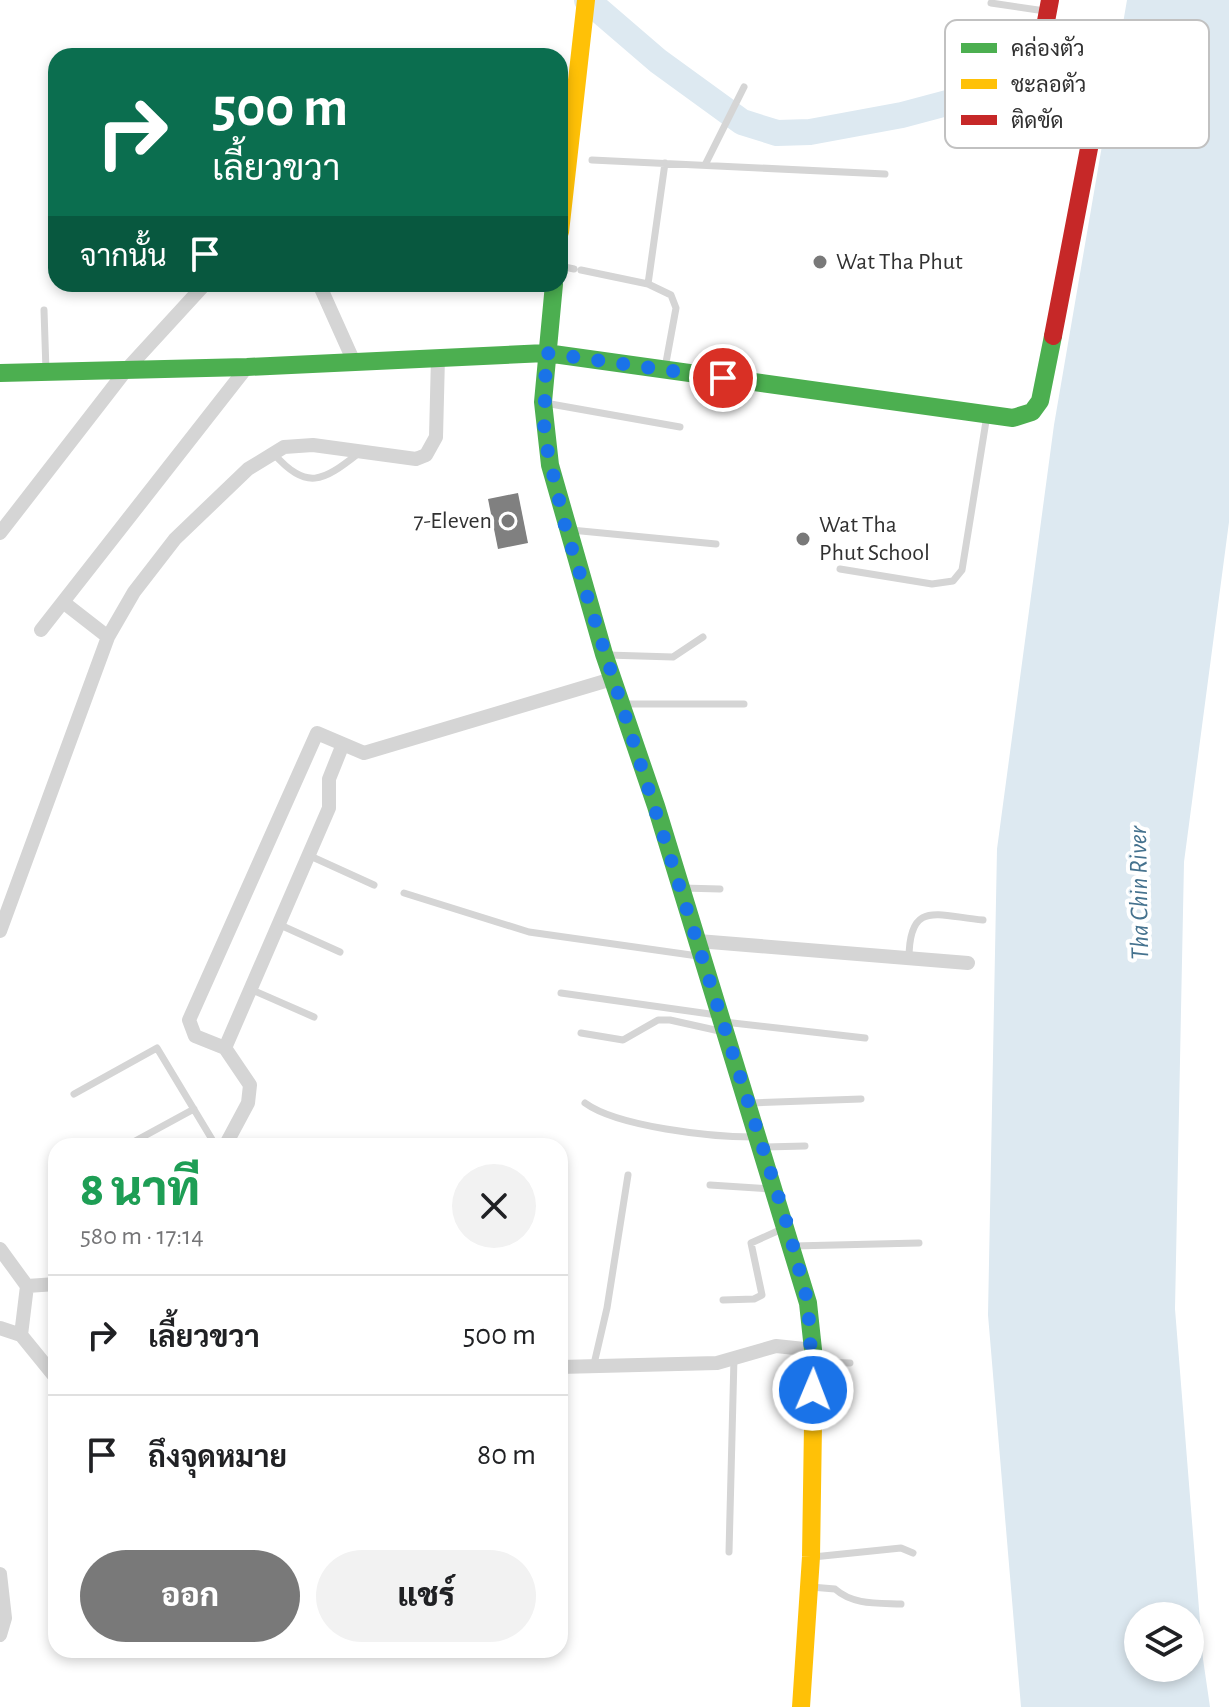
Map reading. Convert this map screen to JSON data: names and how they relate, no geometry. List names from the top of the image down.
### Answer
{
  "water": ["Tha Chin River"],
  "places": ["Wat Tha Phut", "7-Eleven", "Wat Tha Phut School"],
  "legend": ["คล่องตัว", "ชะลอตัว", "ติดขัด"],
  "page": {
    "turn": ["500 m", "เลี้ยวขวา"],
    "then": "จากนั้น",
    "heading": ["8 นาที", "580 m · 17:14"],
    "list": [
      {
        "name": "เลี้ยวขวา",
        "value": "500 m"
      },
      {
        "name": "ถึงจุดหมาย",
        "value": "80 m"
      }
    ],
    "buttons": ["ออก", "แชร์"]
  }
}
